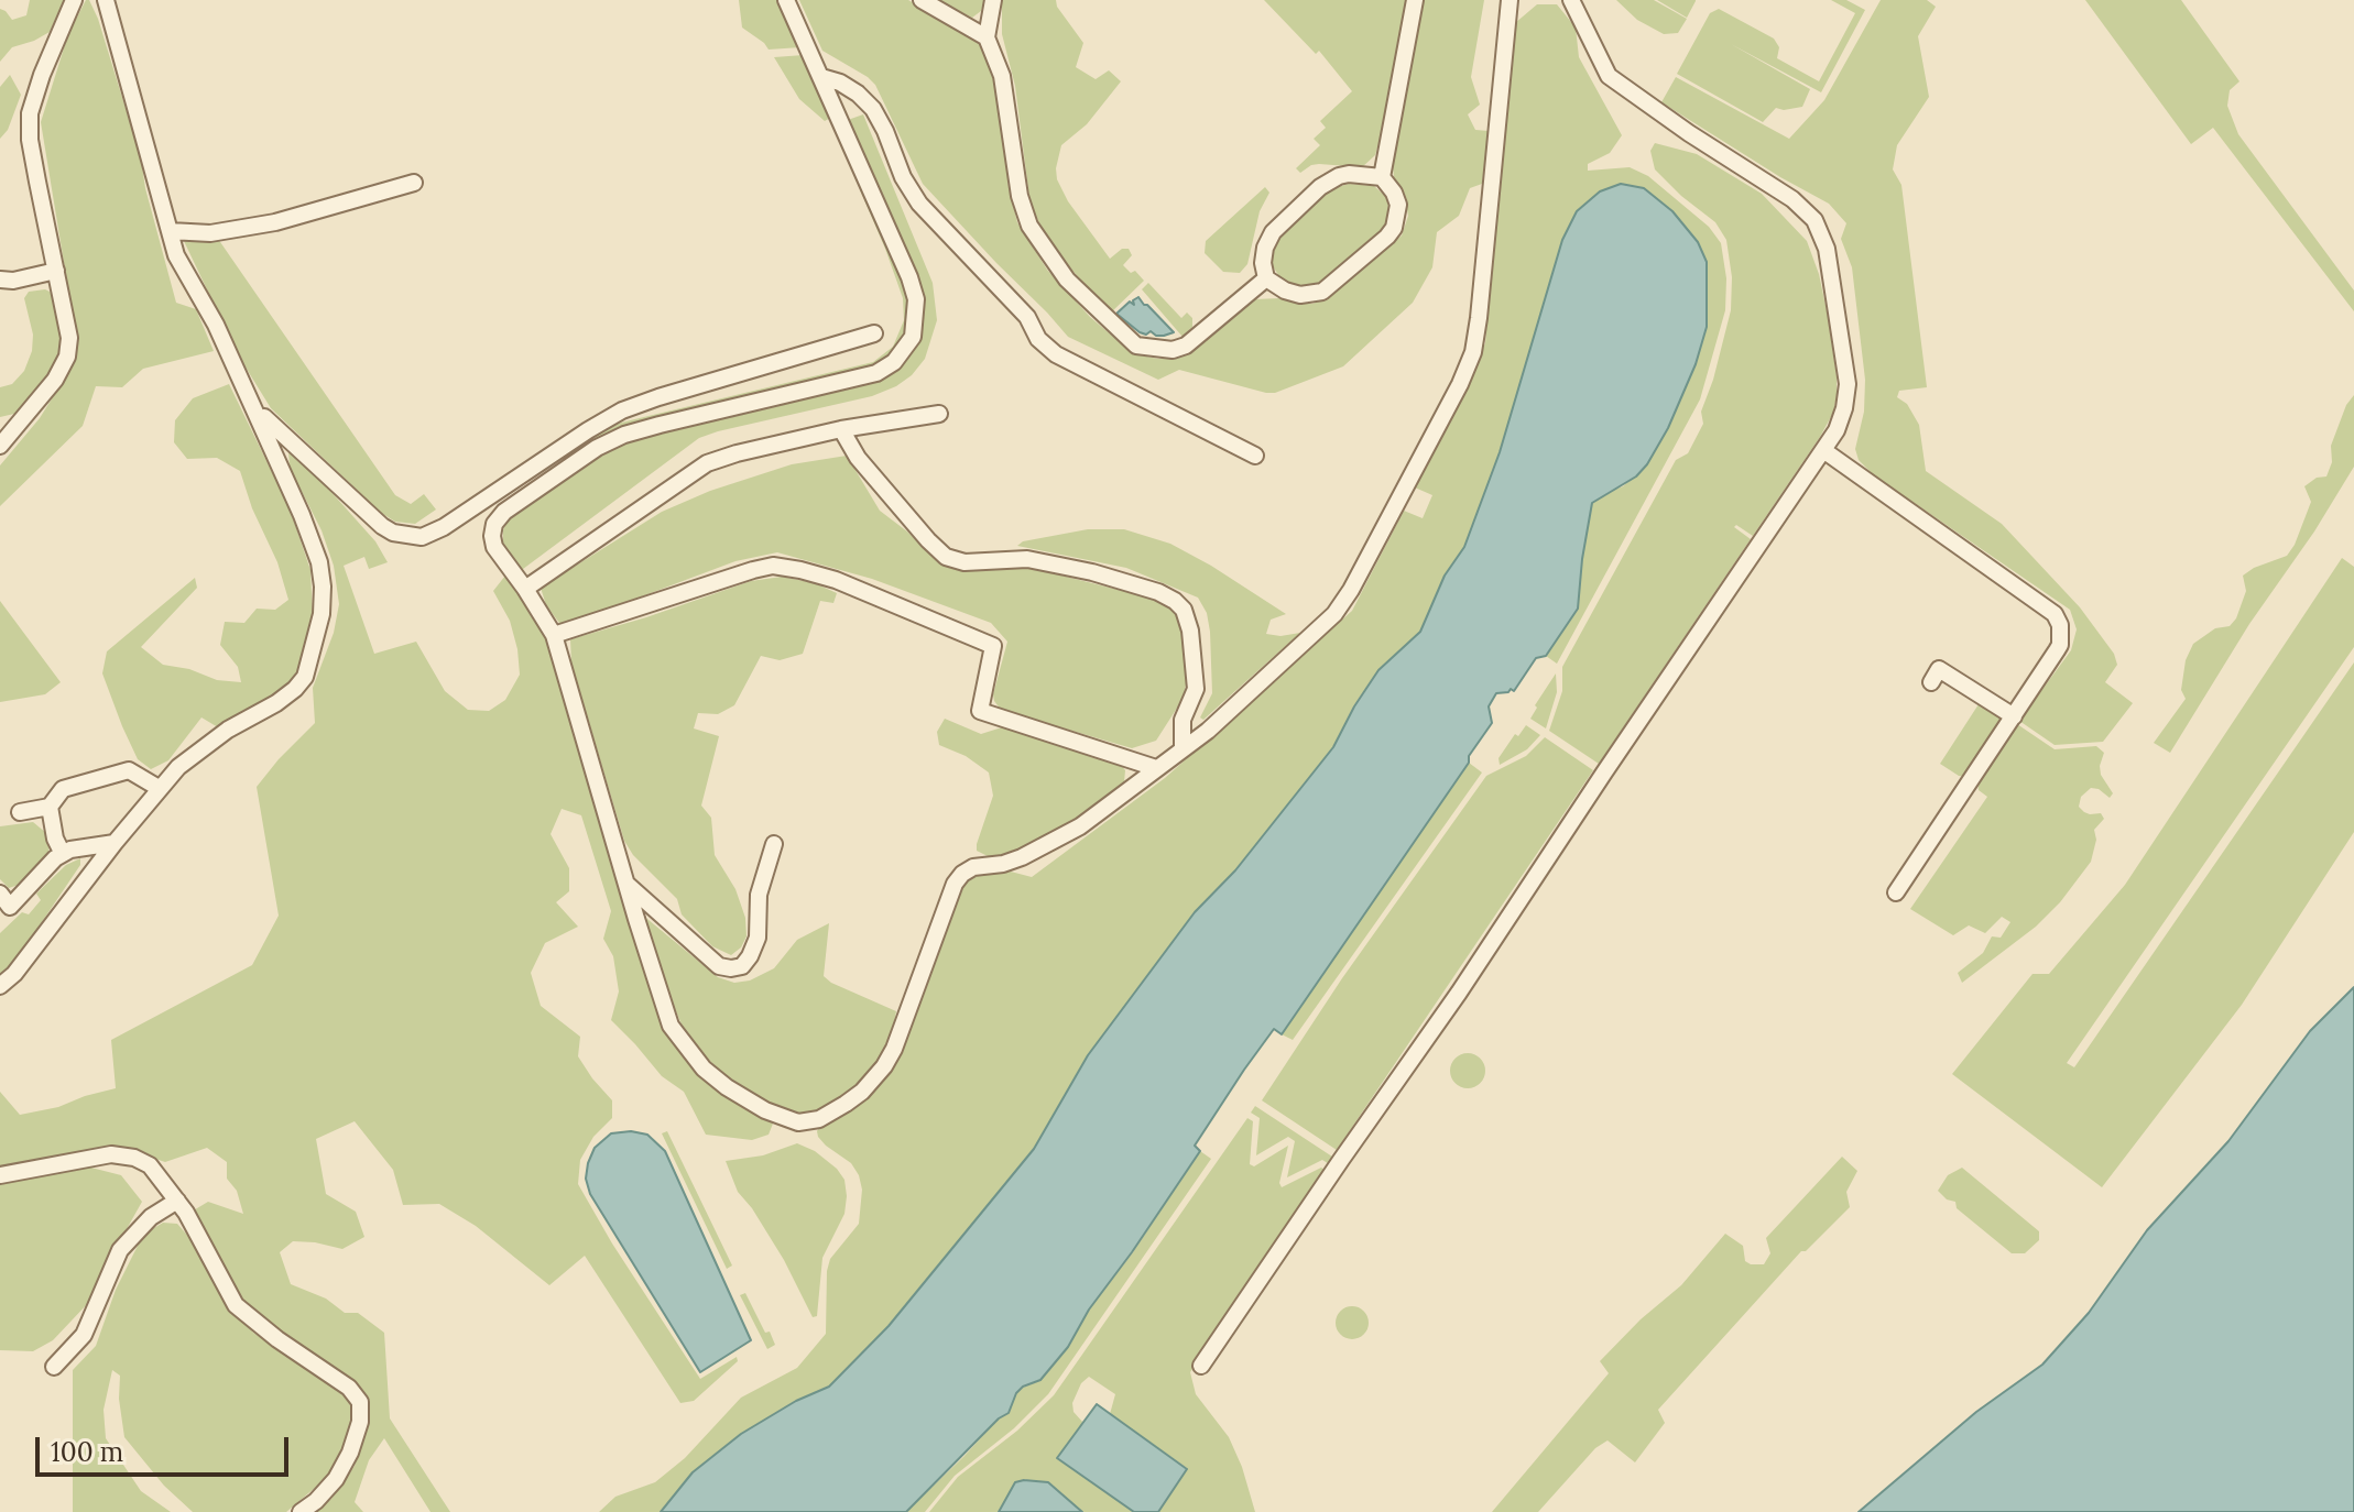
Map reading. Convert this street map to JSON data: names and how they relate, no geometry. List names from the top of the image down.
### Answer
{
  "scale_bar": "100 m"
}
